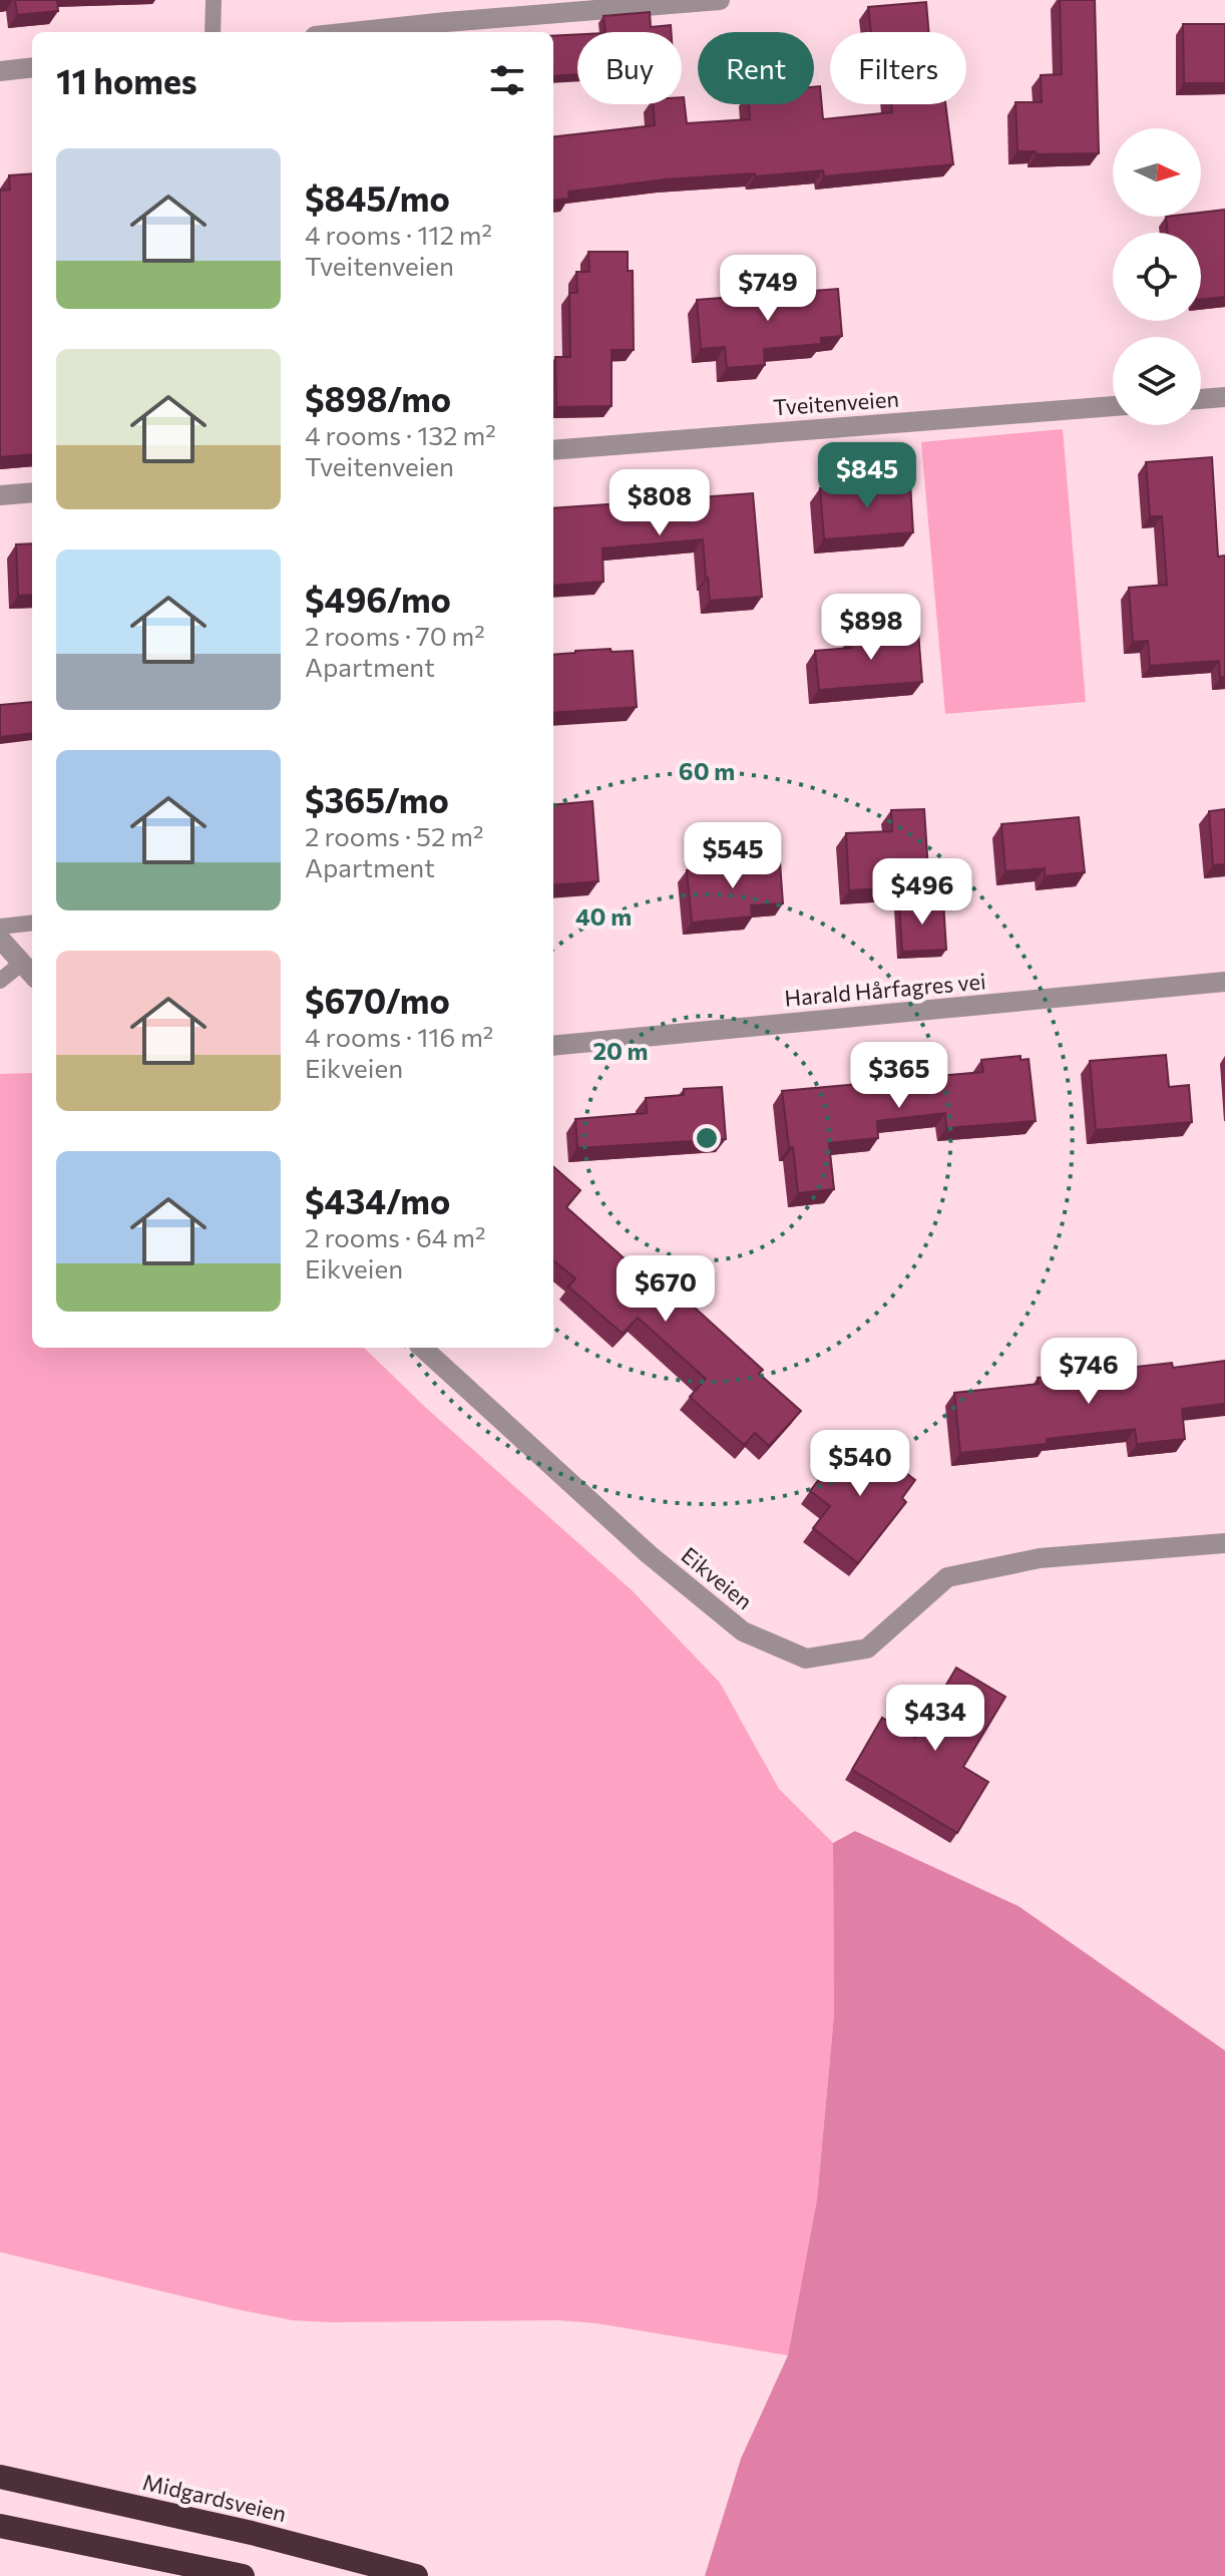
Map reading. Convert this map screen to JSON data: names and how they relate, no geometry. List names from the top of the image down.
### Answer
{
  "streets": {
    "highway": ["Midgardsveien"],
    "street": ["Tveitenveien", "Harald Hårfagres vei", "Eikveien"]
  },
  "north": "right",
  "page": {
    "chip": ["Buy", "Rent", "Filters"],
    "heading": "11 homes",
    "list": [
      {
        "name": "$845/mo",
        "note": "4 rooms · 112 m² · Tveitenveien"
      },
      {
        "name": "$898/mo",
        "note": "4 rooms · 132 m² · Tveitenveien"
      },
      {
        "name": "$496/mo",
        "note": "2 rooms · 70 m² · Apartment"
      },
      {
        "name": "$365/mo",
        "note": "2 rooms · 52 m² · Apartment"
      },
      {
        "name": "$670/mo",
        "note": "4 rooms · 116 m² · Eikveien"
      },
      {
        "name": "$434/mo",
        "note": "2 rooms · 64 m² · Eikveien"
      }
    ],
    "price": [
      "$749",
      "$845",
      "$808",
      "$898",
      "$545",
      "$496",
      "$365",
      "$670",
      "$746",
      "$540",
      "$434"
    ]
  },
  "rings": ["60 m", "40 m", "20 m"]
}
